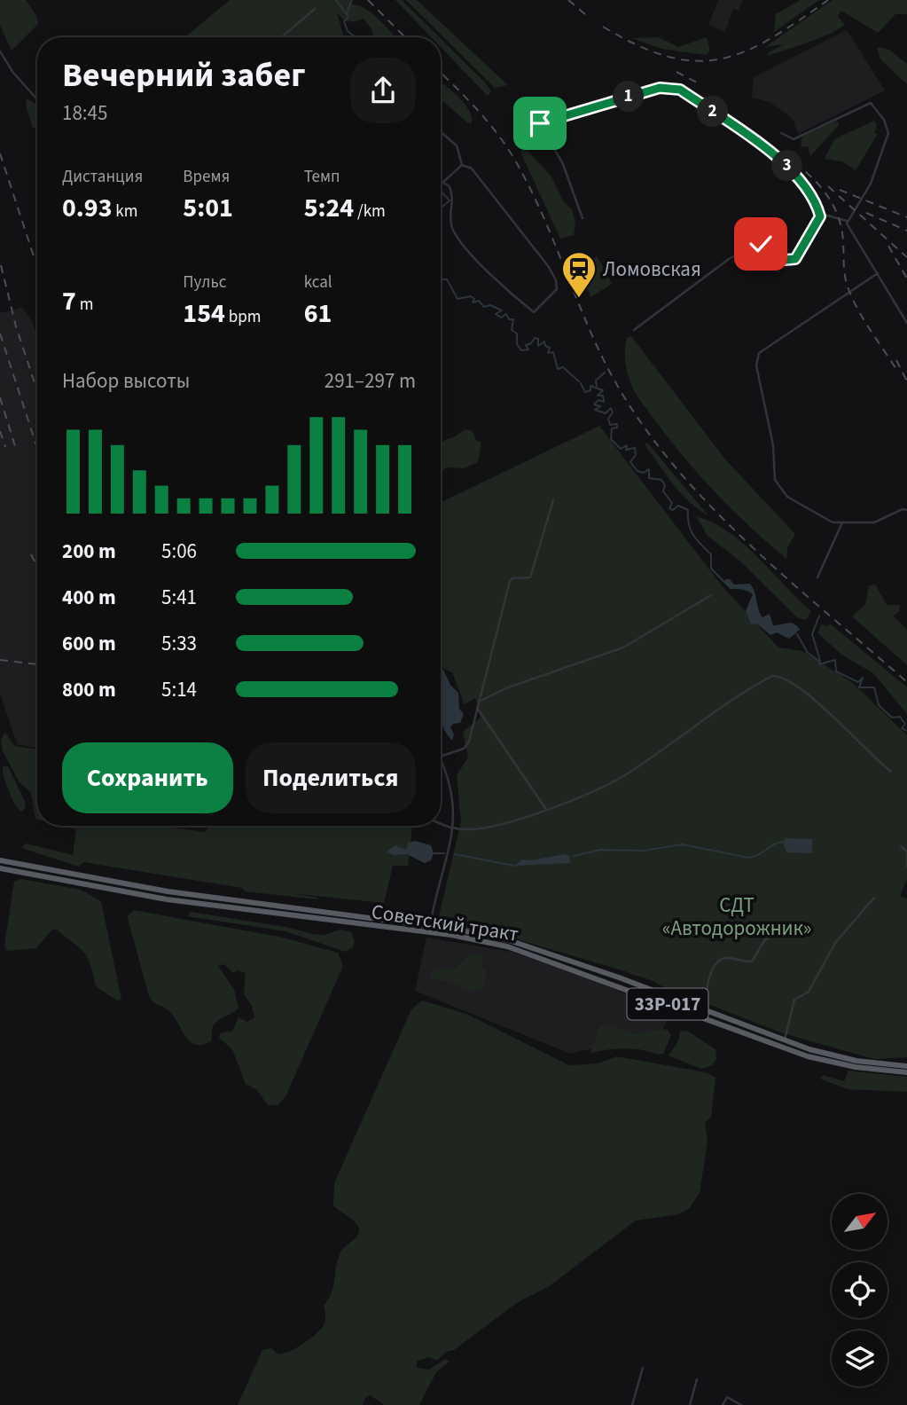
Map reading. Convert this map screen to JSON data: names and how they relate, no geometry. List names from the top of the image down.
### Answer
{
  "streets": {
    "highway": ["Советский тракт", "33Р-017"]
  },
  "parks": ["СДТ «Автодорожник»"],
  "places": {
    "station": ["Ломовская"]
  },
  "north": "top right",
  "page": {
    "heading": ["Вечерний забег", "18:45"],
    "pins": ["1", "2", "3"],
    "stats": [
      ["Дистанция", "0.93 km"],
      ["Время", "5:01"],
      ["Темп", "5:24 /km"],
      ["7 m"],
      ["Пульс", "154 bpm"],
      ["kcal", "61"]
    ],
    "chart": ["Набор высоты", "291–297 m"],
    "list": [
      {
        "name": "200 m",
        "note": "5:06"
      },
      {
        "name": "400 m",
        "note": "5:41"
      },
      {
        "name": "600 m",
        "note": "5:33"
      },
      {
        "name": "800 m",
        "note": "5:14"
      }
    ],
    "buttons": ["Сохранить", "Поделиться"]
  }
}
